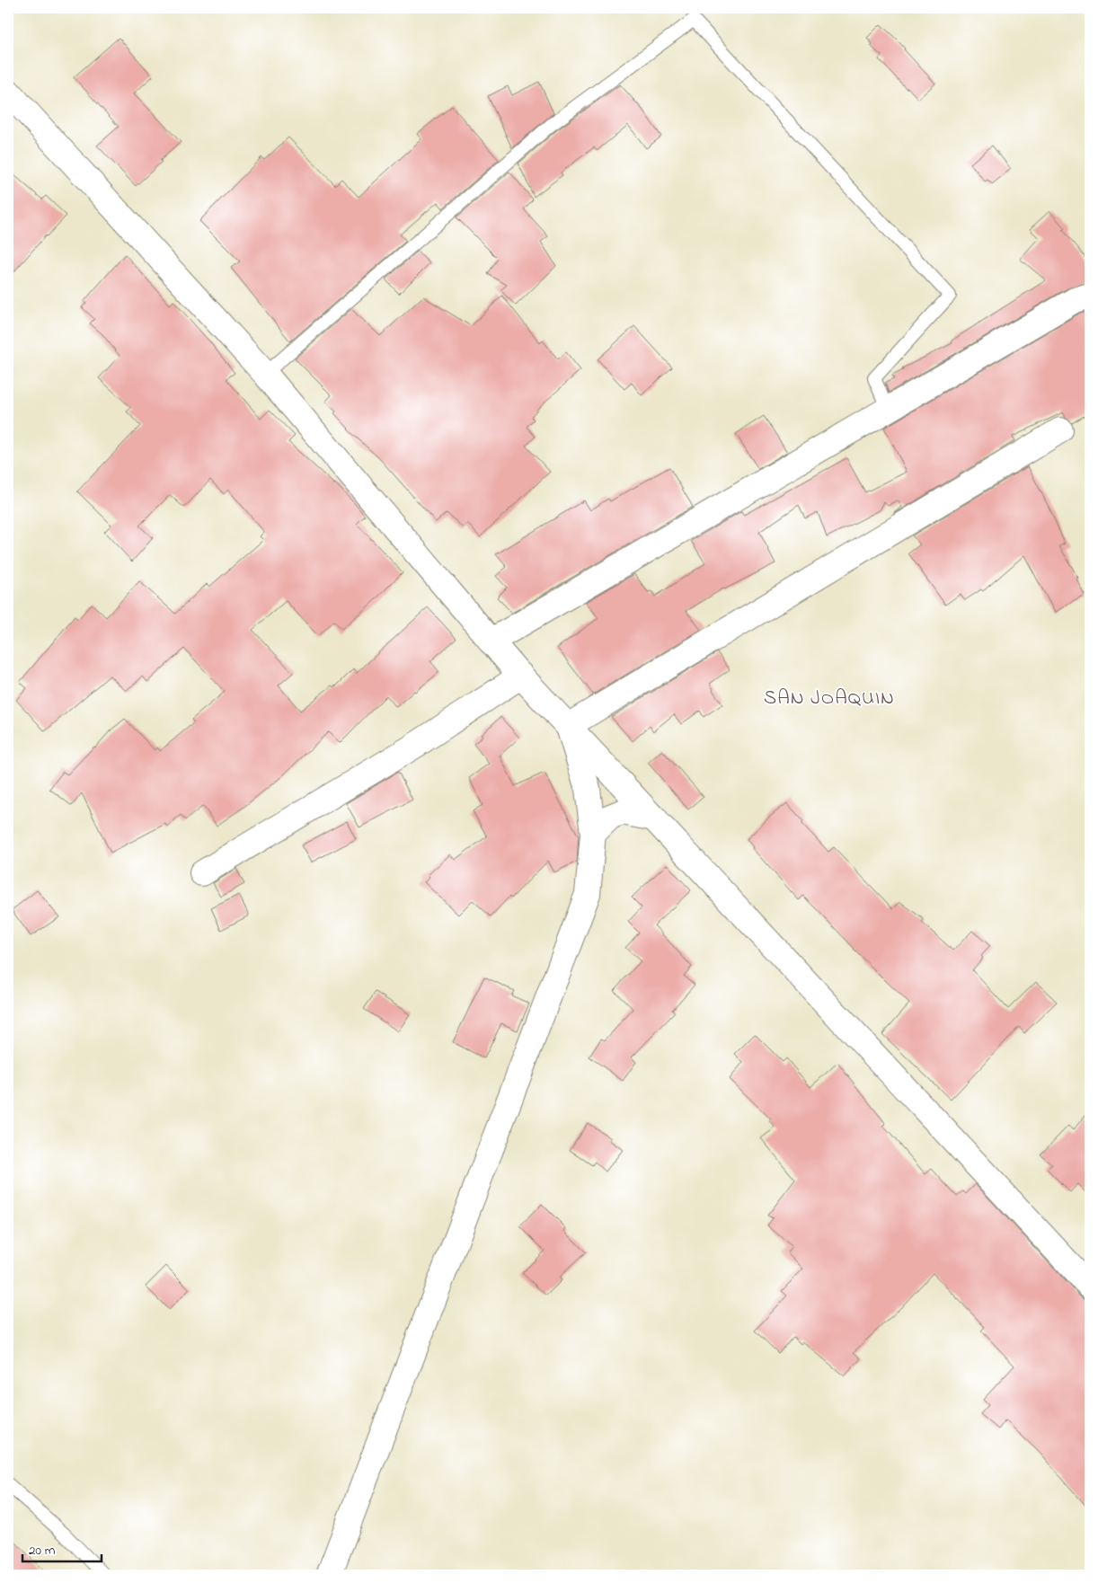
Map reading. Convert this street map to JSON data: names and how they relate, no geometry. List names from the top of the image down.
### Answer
{
  "districts": ["SAN JOAQUIN"],
  "scale_bar": "20 m"
}
